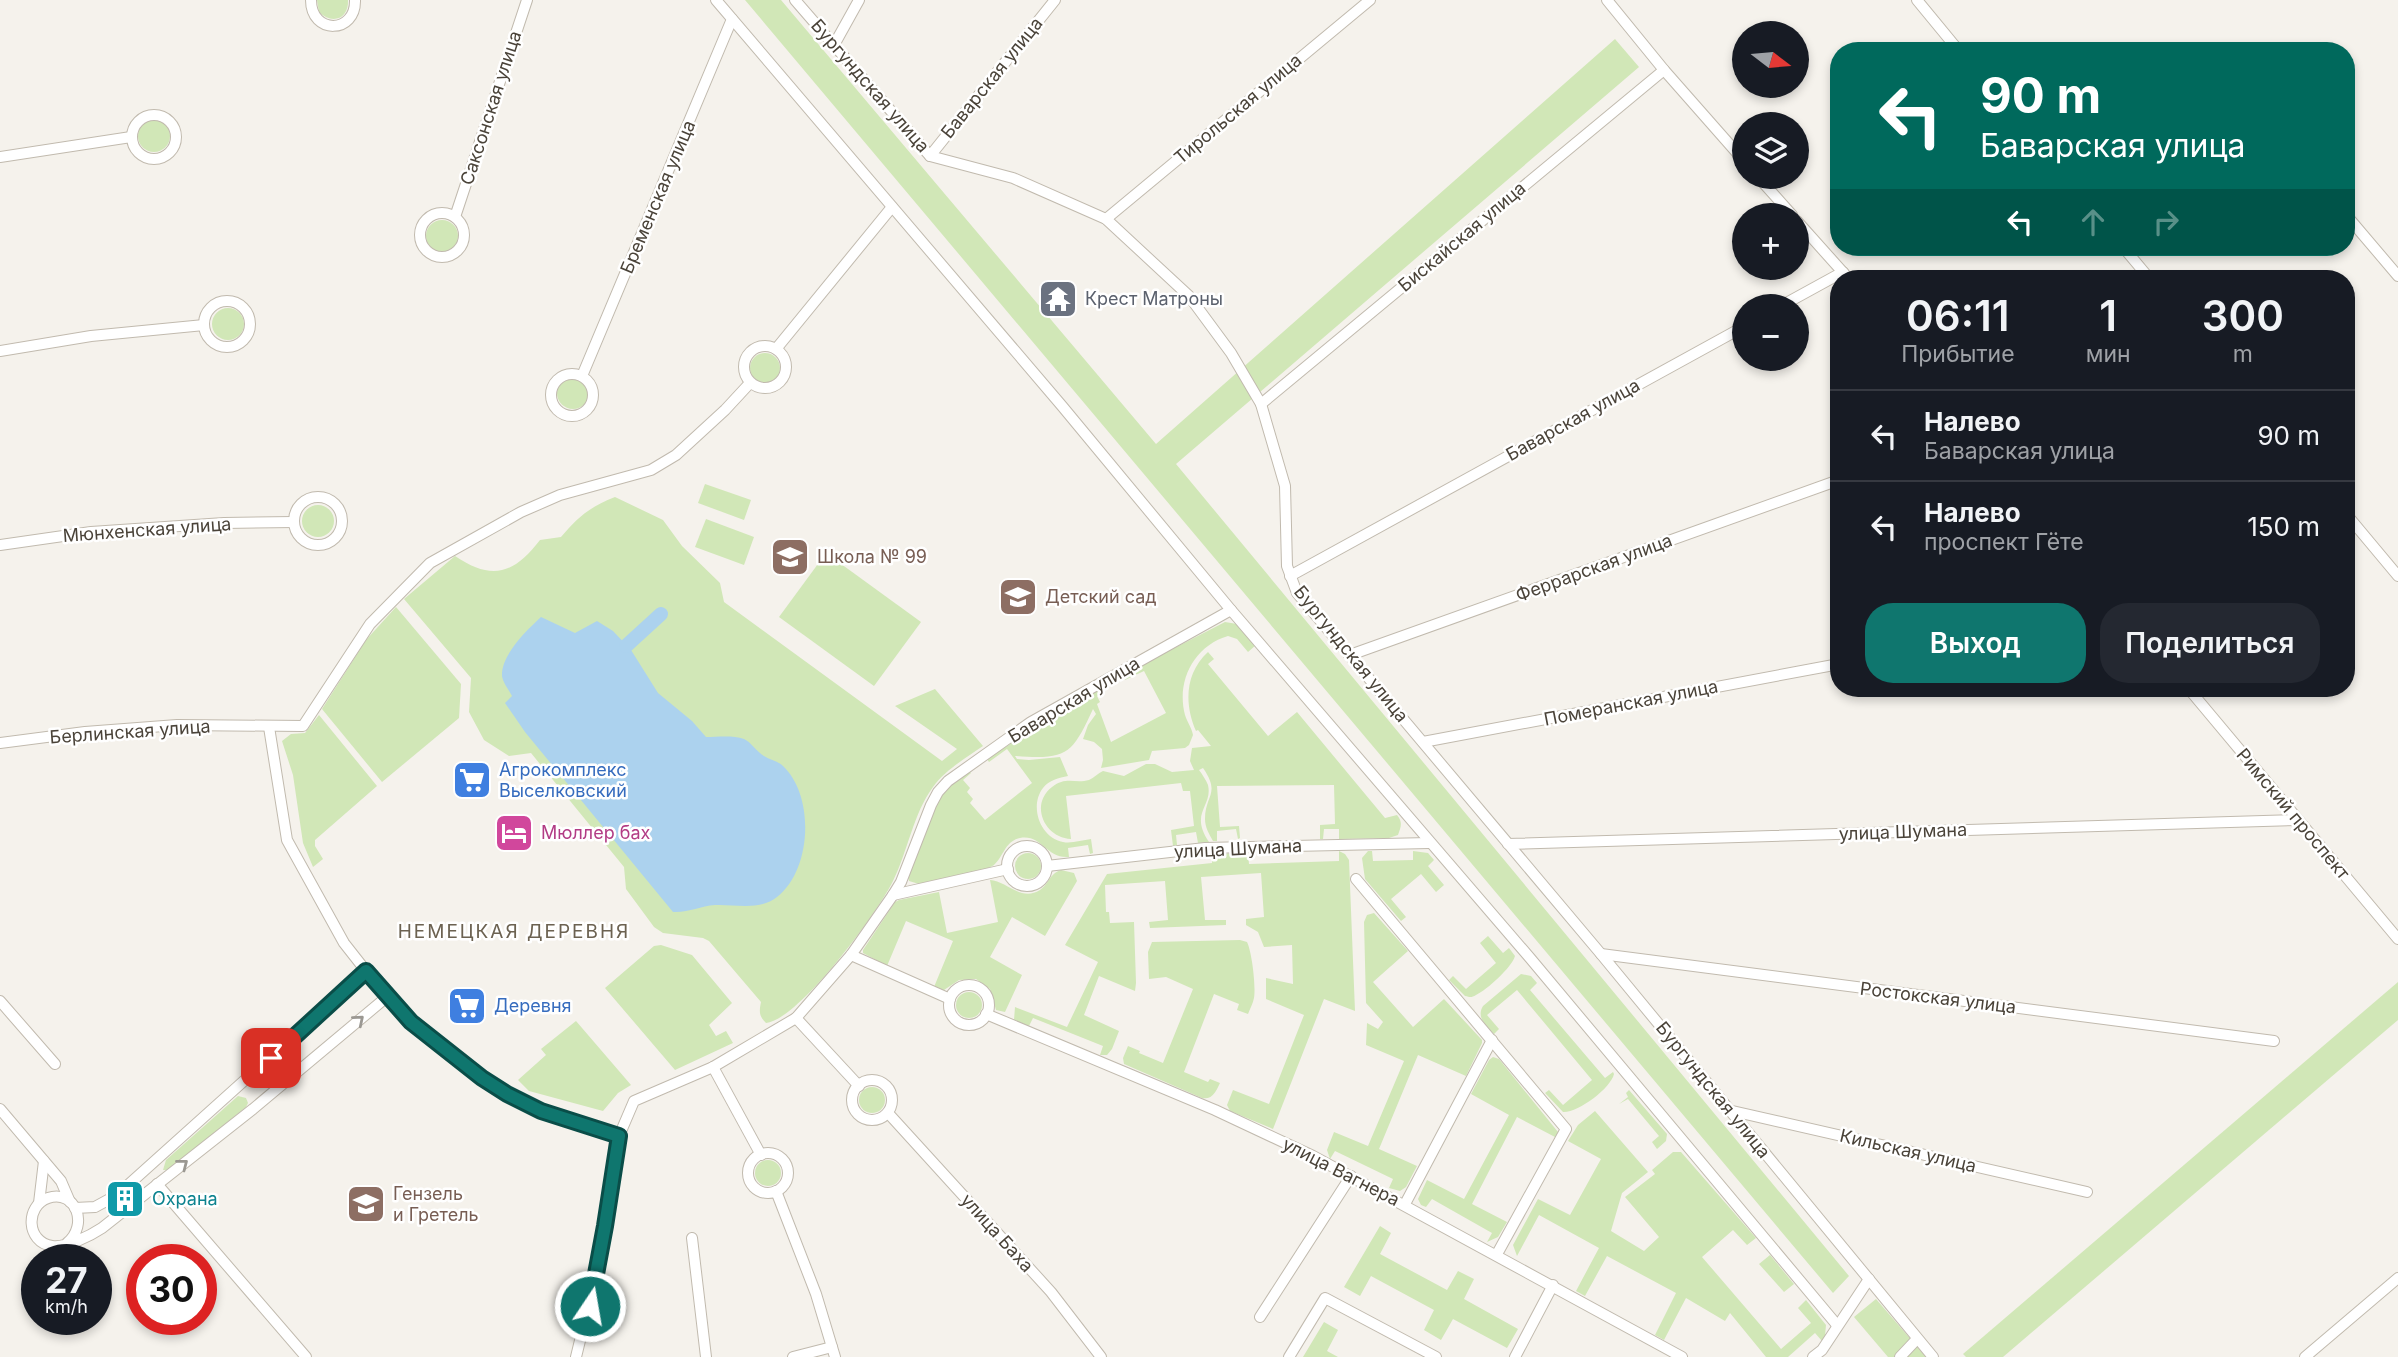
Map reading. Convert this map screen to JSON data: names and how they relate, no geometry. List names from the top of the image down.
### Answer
{
  "streets": {
    "street": [
      "Баварская улица",
      "Бургундская улица",
      "Саксонская улица",
      "Тирольская улица",
      "Бременская улица",
      "Бискайская улица",
      "Мюнхенская улица",
      "Феррарская улица",
      "Померанская улица",
      "Берлинская улица",
      "Римский проспект",
      "улица Шумана",
      "Ростокская улица",
      "Кильская улица",
      "улица Вагнера",
      "улица Баха"
    ]
  },
  "crossings": [
    ["Баварская улица", "Бургундская улица"],
    ["Бургундская улица", "Тирольская улица"],
    ["Бургундская улица", "Бискайская улица"],
    ["Бургундская улица", "Феррарская улица"],
    ["Бургундская улица", "Померанская улица"],
    ["Бургундская улица", "улица Шумана"],
    ["Бургундская улица", "Ростокская улица"],
    ["Бургундская улица", "Кильская улица"],
    ["Римский проспект", "улица Шумана"]
  ],
  "districts": ["НЕМЕЦКАЯ ДЕРЕВНЯ"],
  "places": {
    "temple": ["Крест Матроны"],
    "school or university": ["Школа № 99", "Детский сад", "Гензель и Гретель"],
    "supermarket": ["Агрокомплекс Выселковский", "Деревня"],
    "hotel": ["Мюллер бах"],
    "building": ["Охрана"]
  },
  "north": "right",
  "page": {
    "map_buttons": ["+", "−"],
    "turn": ["90 m", "Баварская улица"],
    "eta": [
      "06:11",
      "Прибытие",
      "1",
      "мин",
      "300",
      "m"
    ],
    "list": [
      {
        "name": "Налево",
        "note": "Баварская улица",
        "value": "90 m"
      },
      {
        "name": "Налево",
        "note": "проспект Гёте",
        "value": "150 m"
      }
    ],
    "buttons": ["Выход", "Поделиться"],
    "speed": "27 km/h",
    "limit": "30"
  }
}
